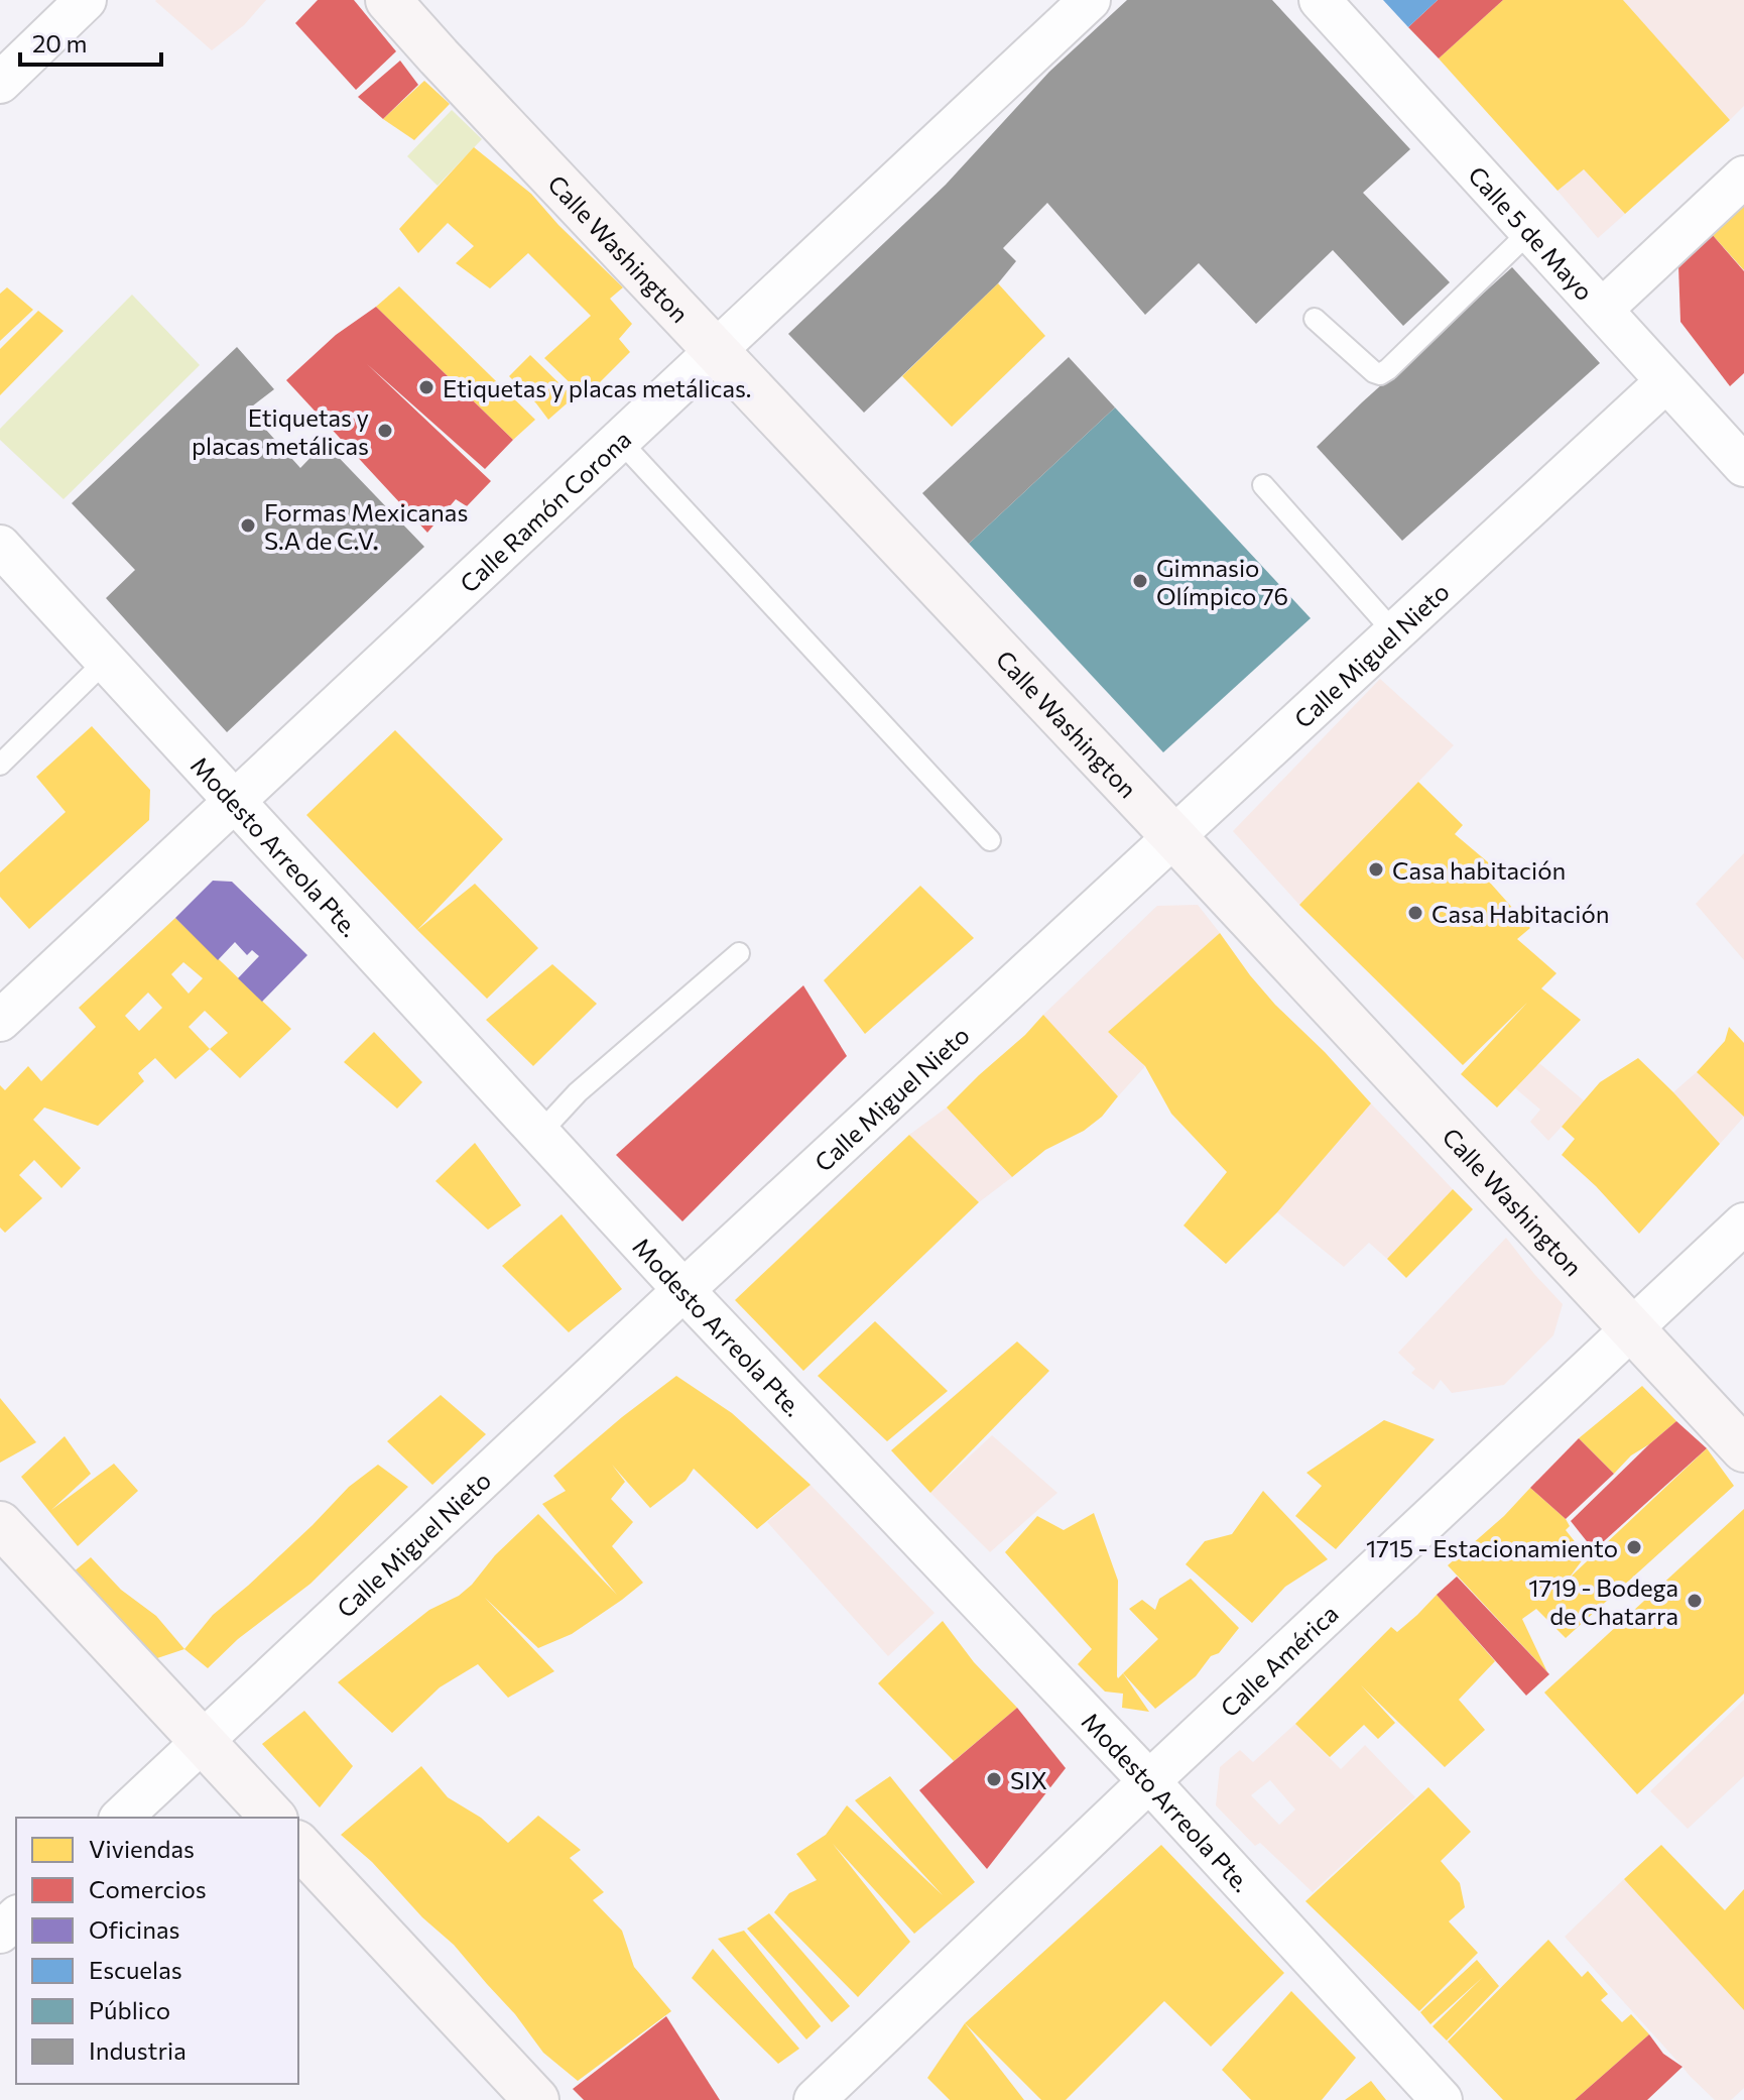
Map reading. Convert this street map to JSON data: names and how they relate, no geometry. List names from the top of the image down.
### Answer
{
  "streets": {
    "main road": ["Calle Washington"],
    "street": [
      "Calle 5 de Mayo",
      "Calle Ramón Corona",
      "Calle Miguel Nieto",
      "Modesto Arreola Pte.",
      "Calle América"
    ]
  },
  "crossings": [
    ["Calle 5 de Mayo", "Calle Miguel Nieto"],
    ["Calle Washington", "Calle Ramón Corona"],
    ["Calle Washington", "Calle Miguel Nieto"],
    ["Calle Washington", "Calle América"],
    ["Calle Ramón Corona", "Modesto Arreola Pte."],
    ["Calle Miguel Nieto", "Modesto Arreola Pte."],
    ["Modesto Arreola Pte.", "Calle América"]
  ],
  "places": [
    "Etiquetas y placas metálicas.",
    "Etiquetas y placas metálicas",
    "Formas Mexicanas S.A de C.V.",
    "Gimnasio Olímpico 76",
    "Casa habitación",
    "Casa Habitación",
    "1715 - Estacionamiento",
    "1719 - Bodega de Chatarra",
    "SIX"
  ],
  "legend": [
    "Viviendas",
    "Comercios",
    "Oficinas",
    "Escuelas",
    "Público",
    "Industria"
  ],
  "scale_bar": "20 m"
}
